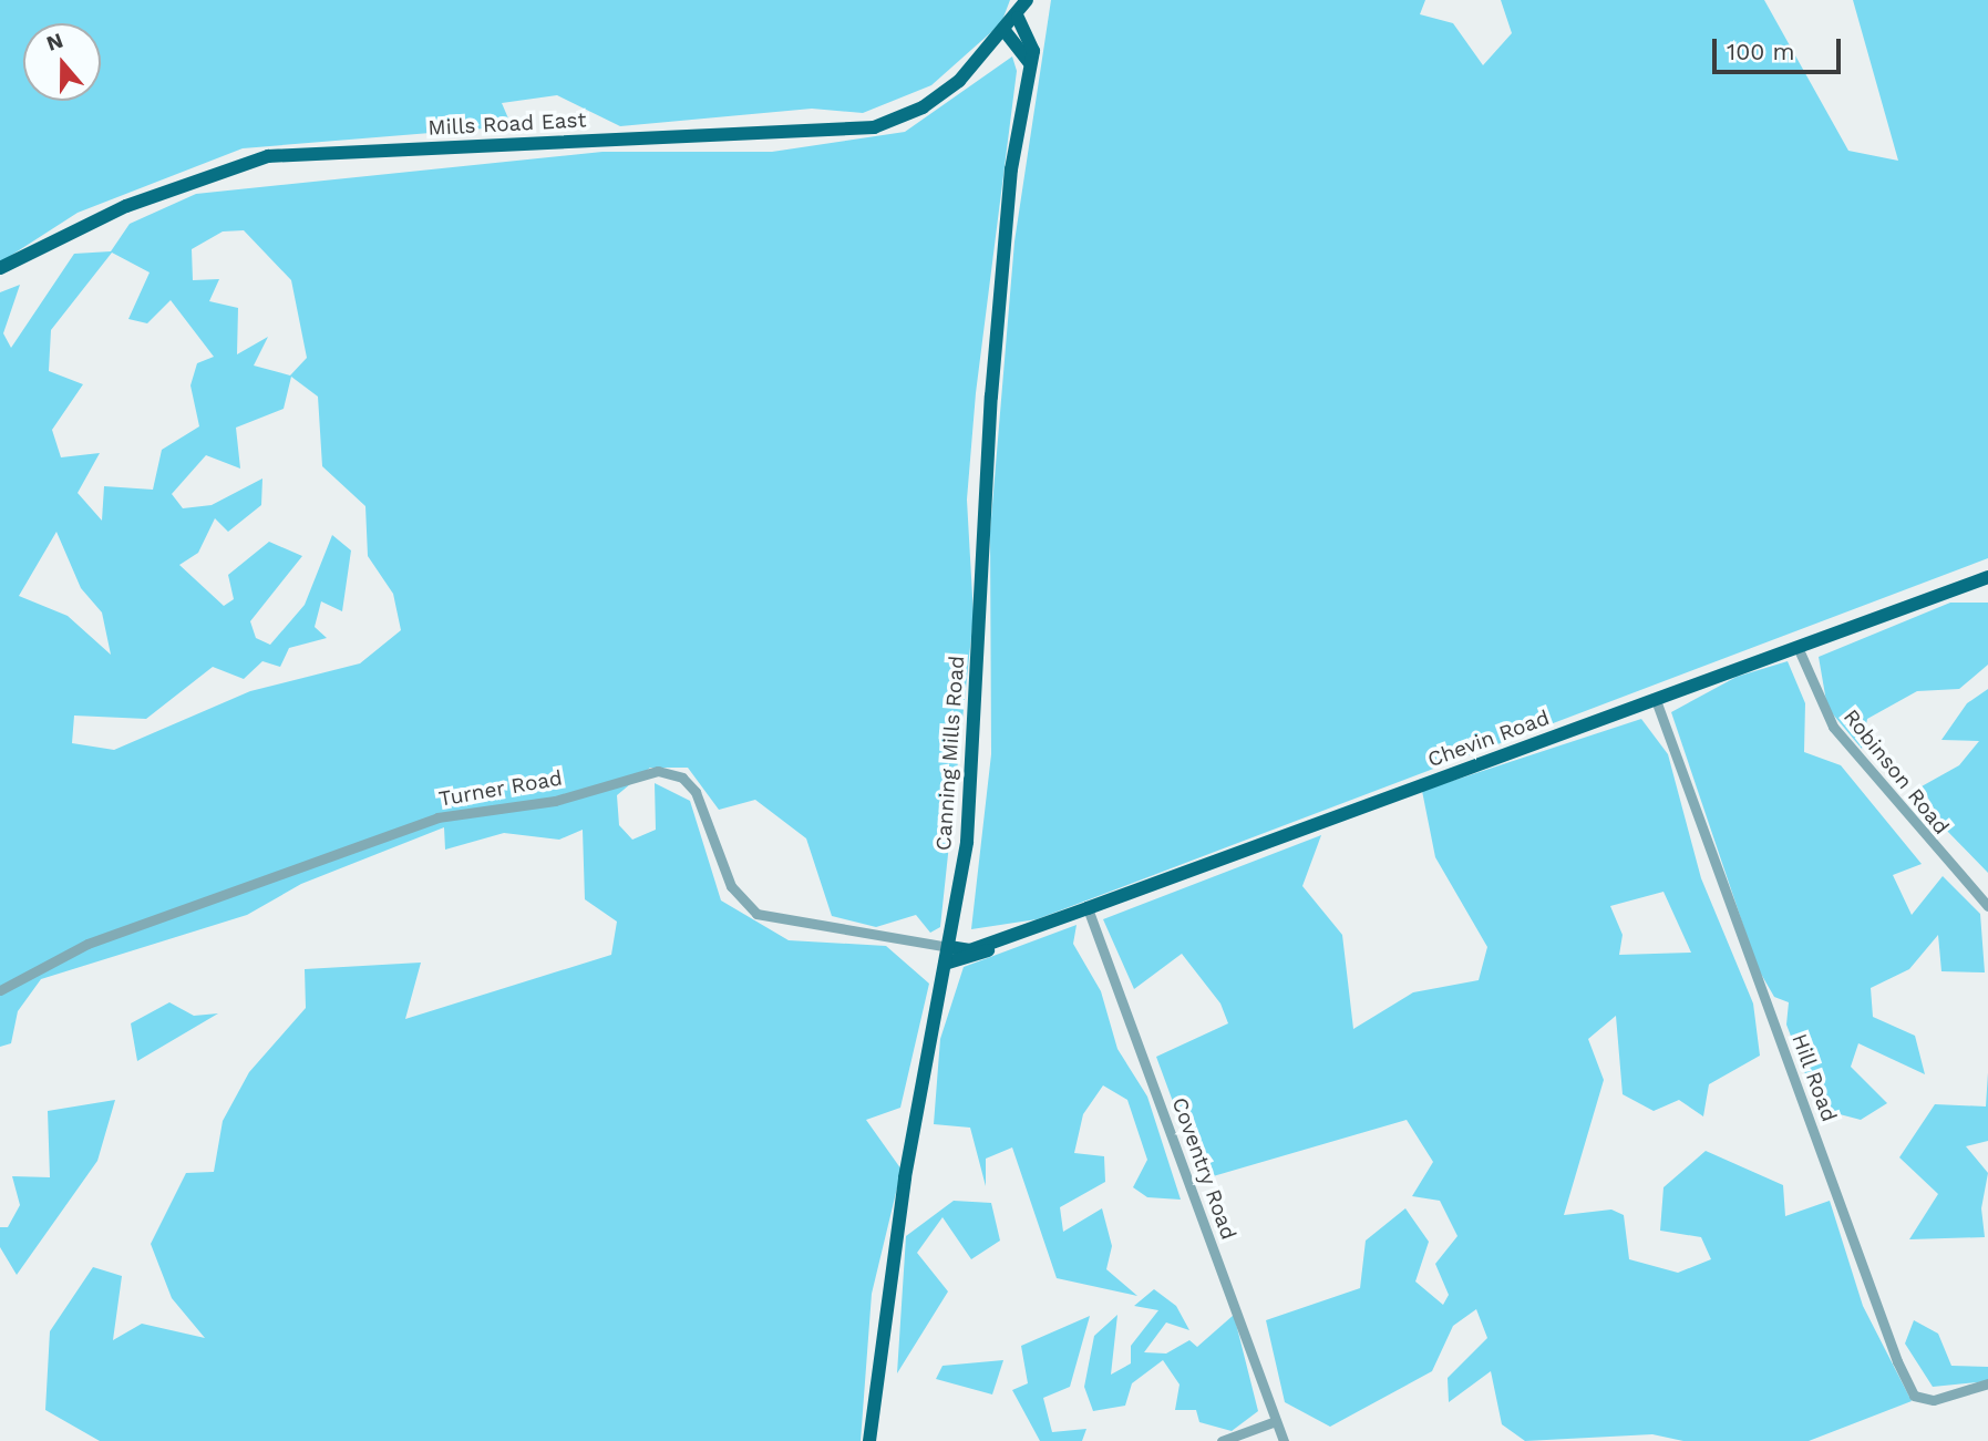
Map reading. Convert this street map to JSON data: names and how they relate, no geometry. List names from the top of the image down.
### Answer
{
  "streets": {
    "main road": ["Mills Road East", "Chevin Road", "Canning Mills Road"],
    "street": [
      "Robinson Road",
      "Turner Road",
      "Hill Road",
      "Coventry Road"
    ]
  },
  "crossings": [
    ["Chevin Road", "Canning Mills Road"],
    ["Chevin Road", "Robinson Road"],
    ["Chevin Road", "Turner Road"],
    ["Chevin Road", "Hill Road"],
    ["Chevin Road", "Coventry Road"],
    ["Canning Mills Road", "Turner Road"]
  ],
  "scale_bar": "100 m",
  "north": "top"
}
